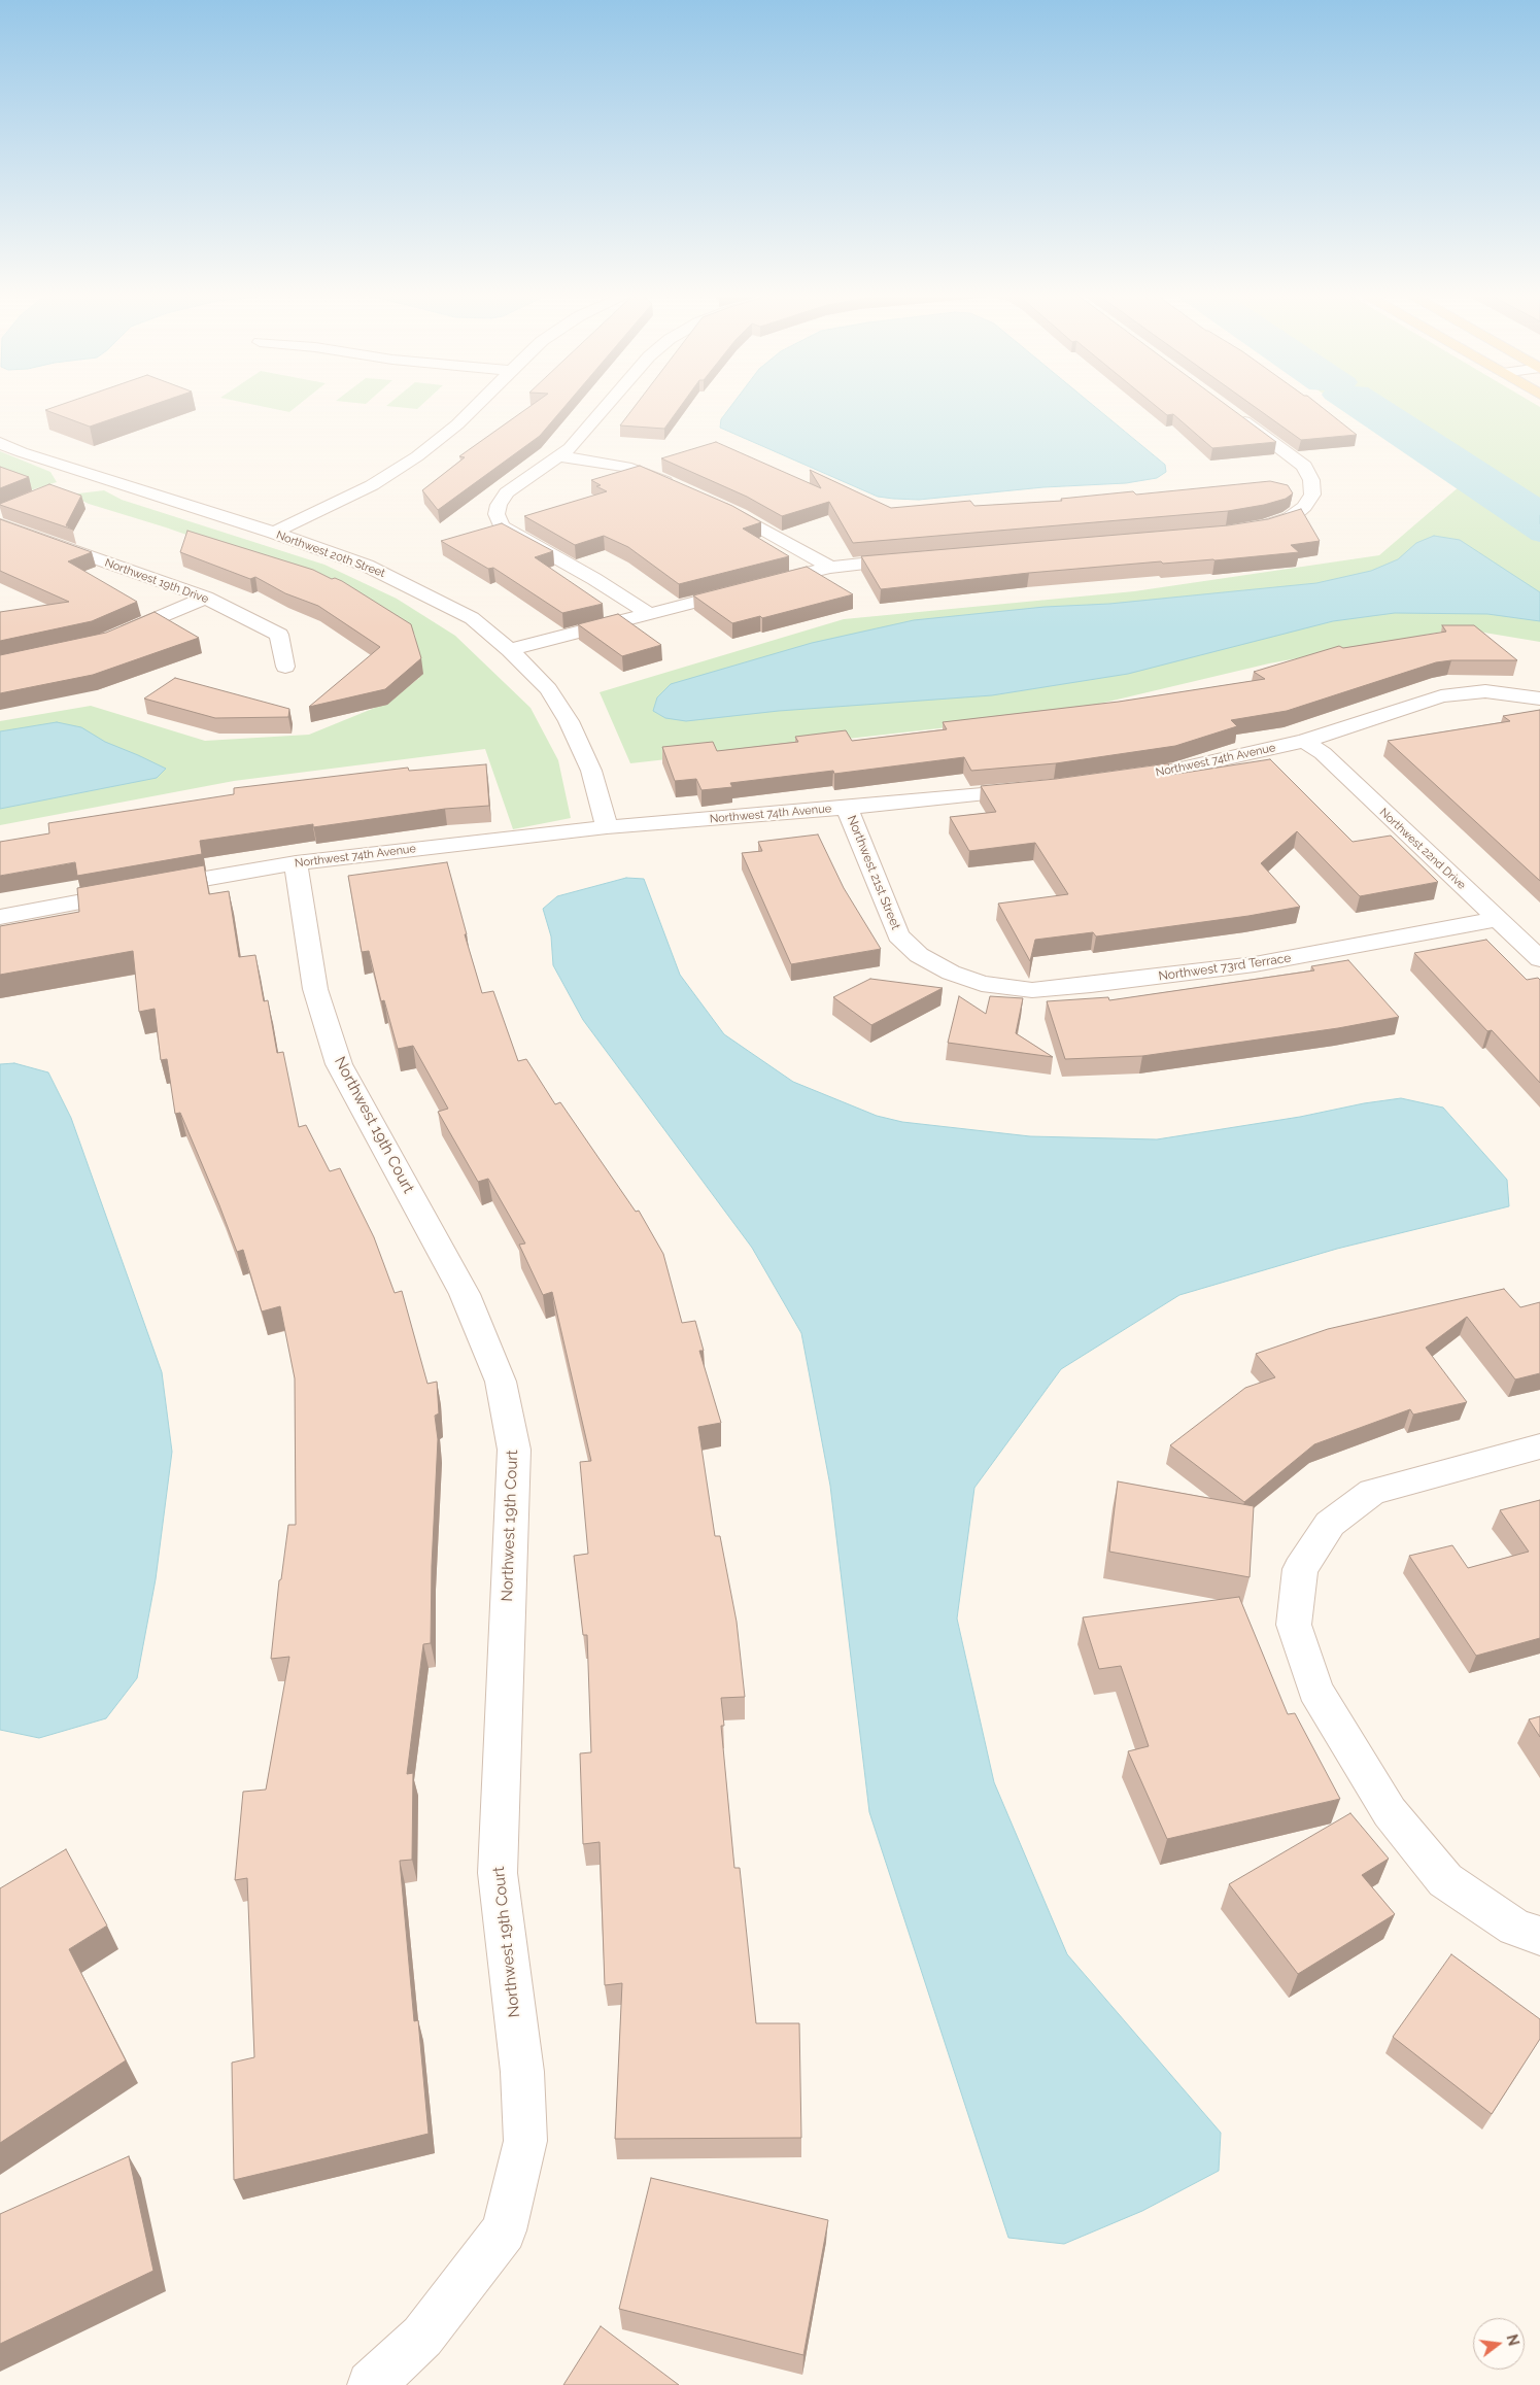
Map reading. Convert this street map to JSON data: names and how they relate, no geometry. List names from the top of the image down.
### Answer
{
  "streets": {
    "street": [
      "Northwest 20th Street",
      "Northwest 19th Drive",
      "Northwest 74th Avenue",
      "Northwest 22nd Drive",
      "Northwest 21st Street",
      "Northwest 73rd Terrace",
      "Northwest 19th Court"
    ]
  },
  "crossings": [
    ["Northwest 20th Street", "Northwest 74th Avenue"],
    ["Northwest 74th Avenue", "Northwest 22nd Drive"],
    ["Northwest 74th Avenue", "Northwest 21st Street"],
    ["Northwest 74th Avenue", "Northwest 19th Court"],
    ["Northwest 22nd Drive", "Northwest 73rd Terrace"],
    ["Northwest 21st Street", "Northwest 73rd Terrace"]
  ],
  "north": "right"
}
